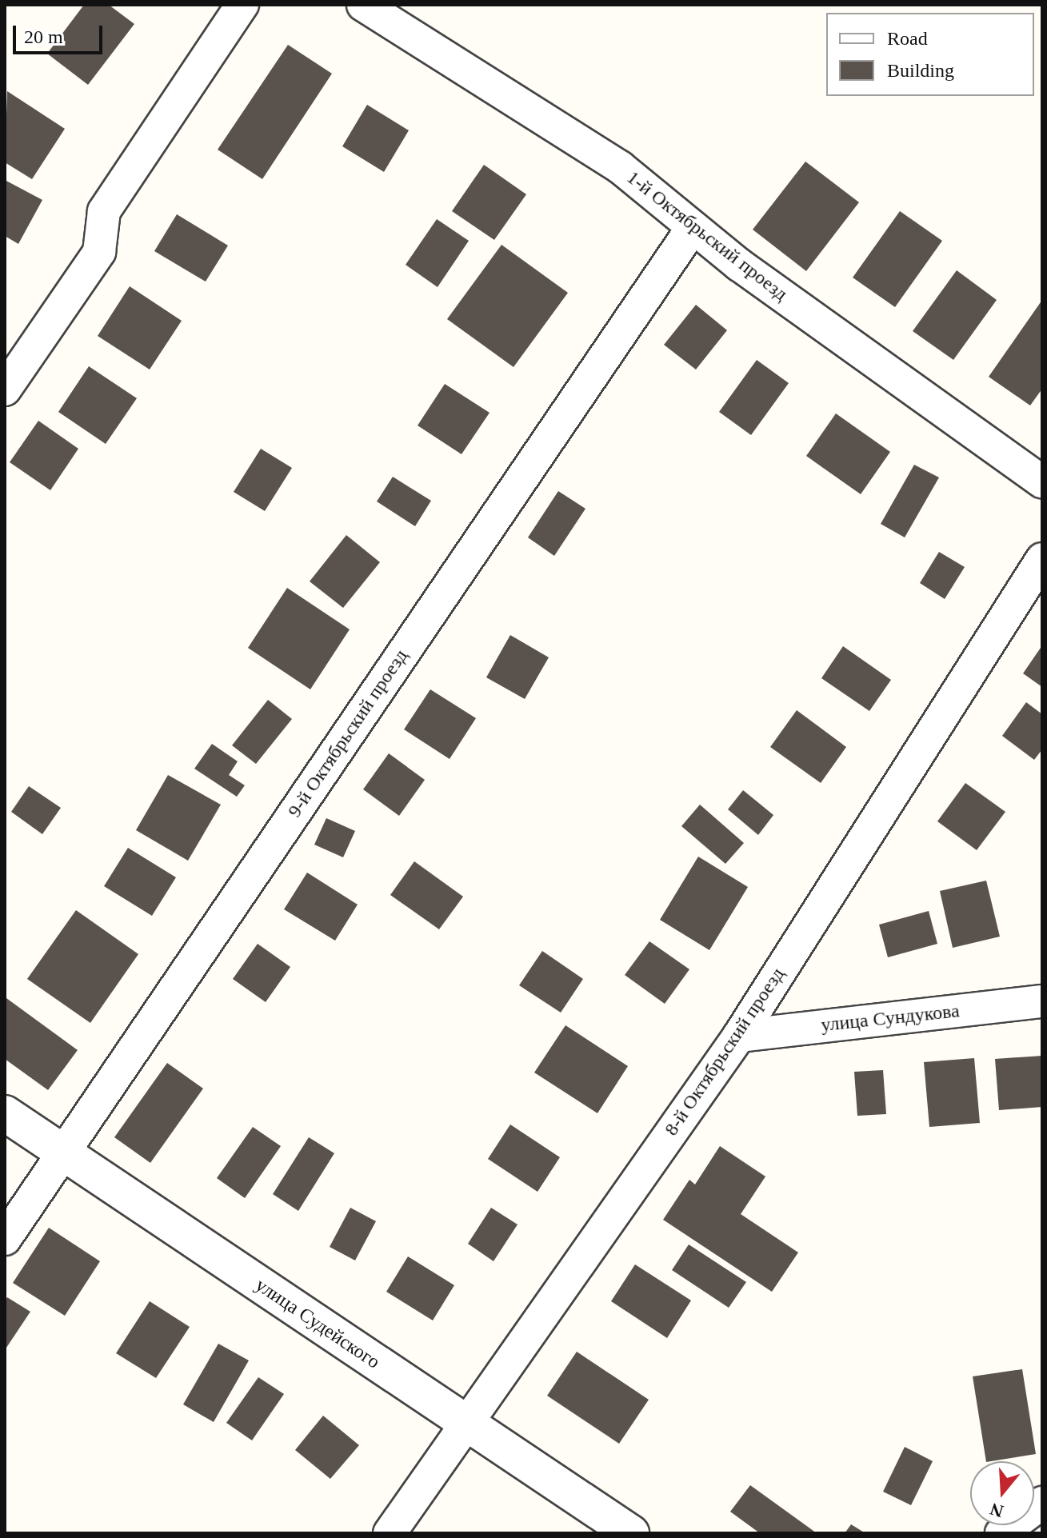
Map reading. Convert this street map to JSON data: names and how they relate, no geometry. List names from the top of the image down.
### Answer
{
  "streets": {
    "street": [
      "1-й Октябрьский проезд",
      "9-й Октябрьский проезд",
      "улица Сундукова",
      "8-й Октябрьский проезд",
      "улица Судейского"
    ]
  },
  "crossings": [
    ["1-й Октябрьский проезд", "9-й Октябрьский проезд"],
    ["9-й Октябрьский проезд", "улица Судейского"],
    ["улица Сундукова", "8-й Октябрьский проезд"],
    ["8-й Октябрьский проезд", "улица Судейского"]
  ],
  "legend": ["Road", "Building"],
  "scale_bar": "20 m",
  "north": "bottom"
}
